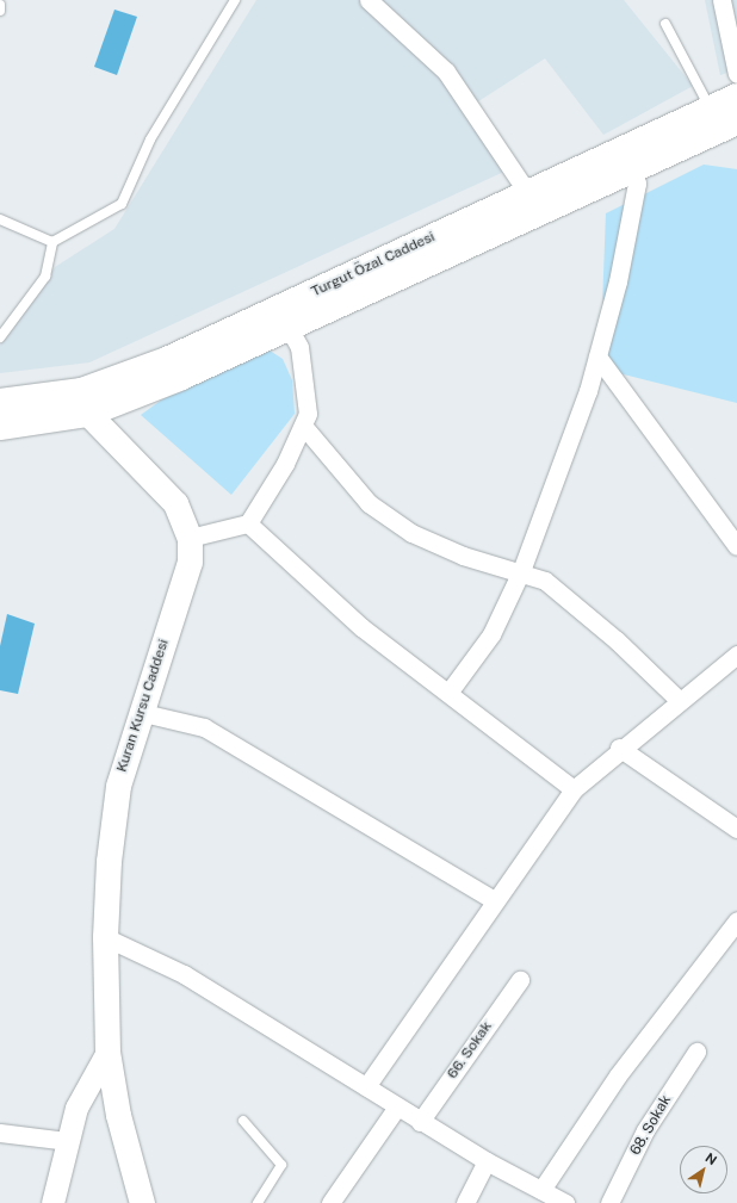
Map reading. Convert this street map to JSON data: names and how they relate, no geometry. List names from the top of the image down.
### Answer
{
  "streets": {
    "main road": ["Turgut Özal Caddesi", "Kuran Kursu Caddesi"],
    "street": ["66. Sokak", "68. Sokak"]
  },
  "crossings": [
    ["Turgut Özal Caddesi", "Kuran Kursu Caddesi"]
  ],
  "north": "top right"
}
